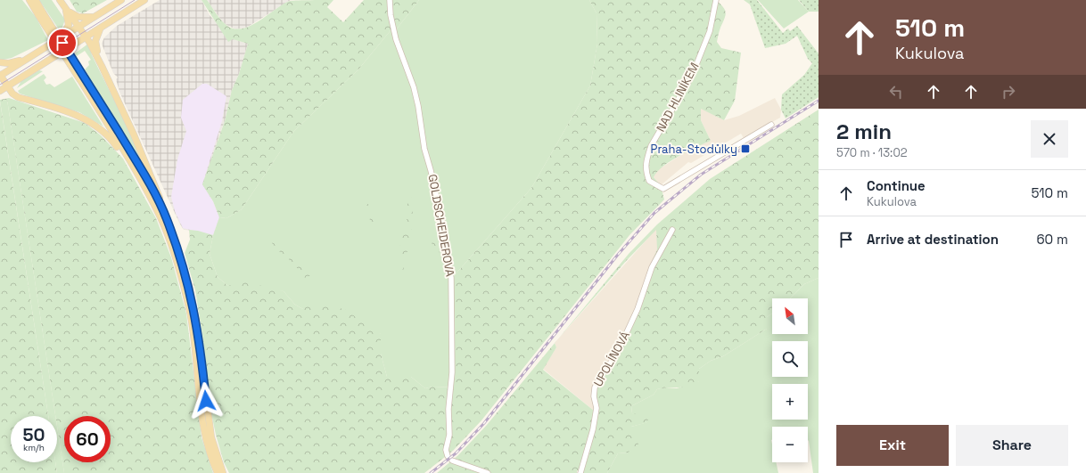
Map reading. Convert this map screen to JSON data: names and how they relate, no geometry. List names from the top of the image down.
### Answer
{
  "streets": {
    "street": ["NAD HLINÍKEM", "GOLDSCHEIDEROVA", "UPOLÍNOVÁ"]
  },
  "places": {
    "transit": ["Praha-Stodůlky"]
  },
  "north": "top left",
  "page": {
    "turn": ["510 m", "Kukulova"],
    "heading": ["2 min", "570 m · 13:02"],
    "list": [
      {
        "name": "Continue",
        "note": "Kukulova",
        "value": "510 m"
      },
      {
        "name": "Arrive at destination",
        "value": "60 m"
      }
    ],
    "map_buttons": ["+", "−"],
    "speed": "50 km/h",
    "limit": "60",
    "buttons": ["Exit", "Share"]
  }
}
